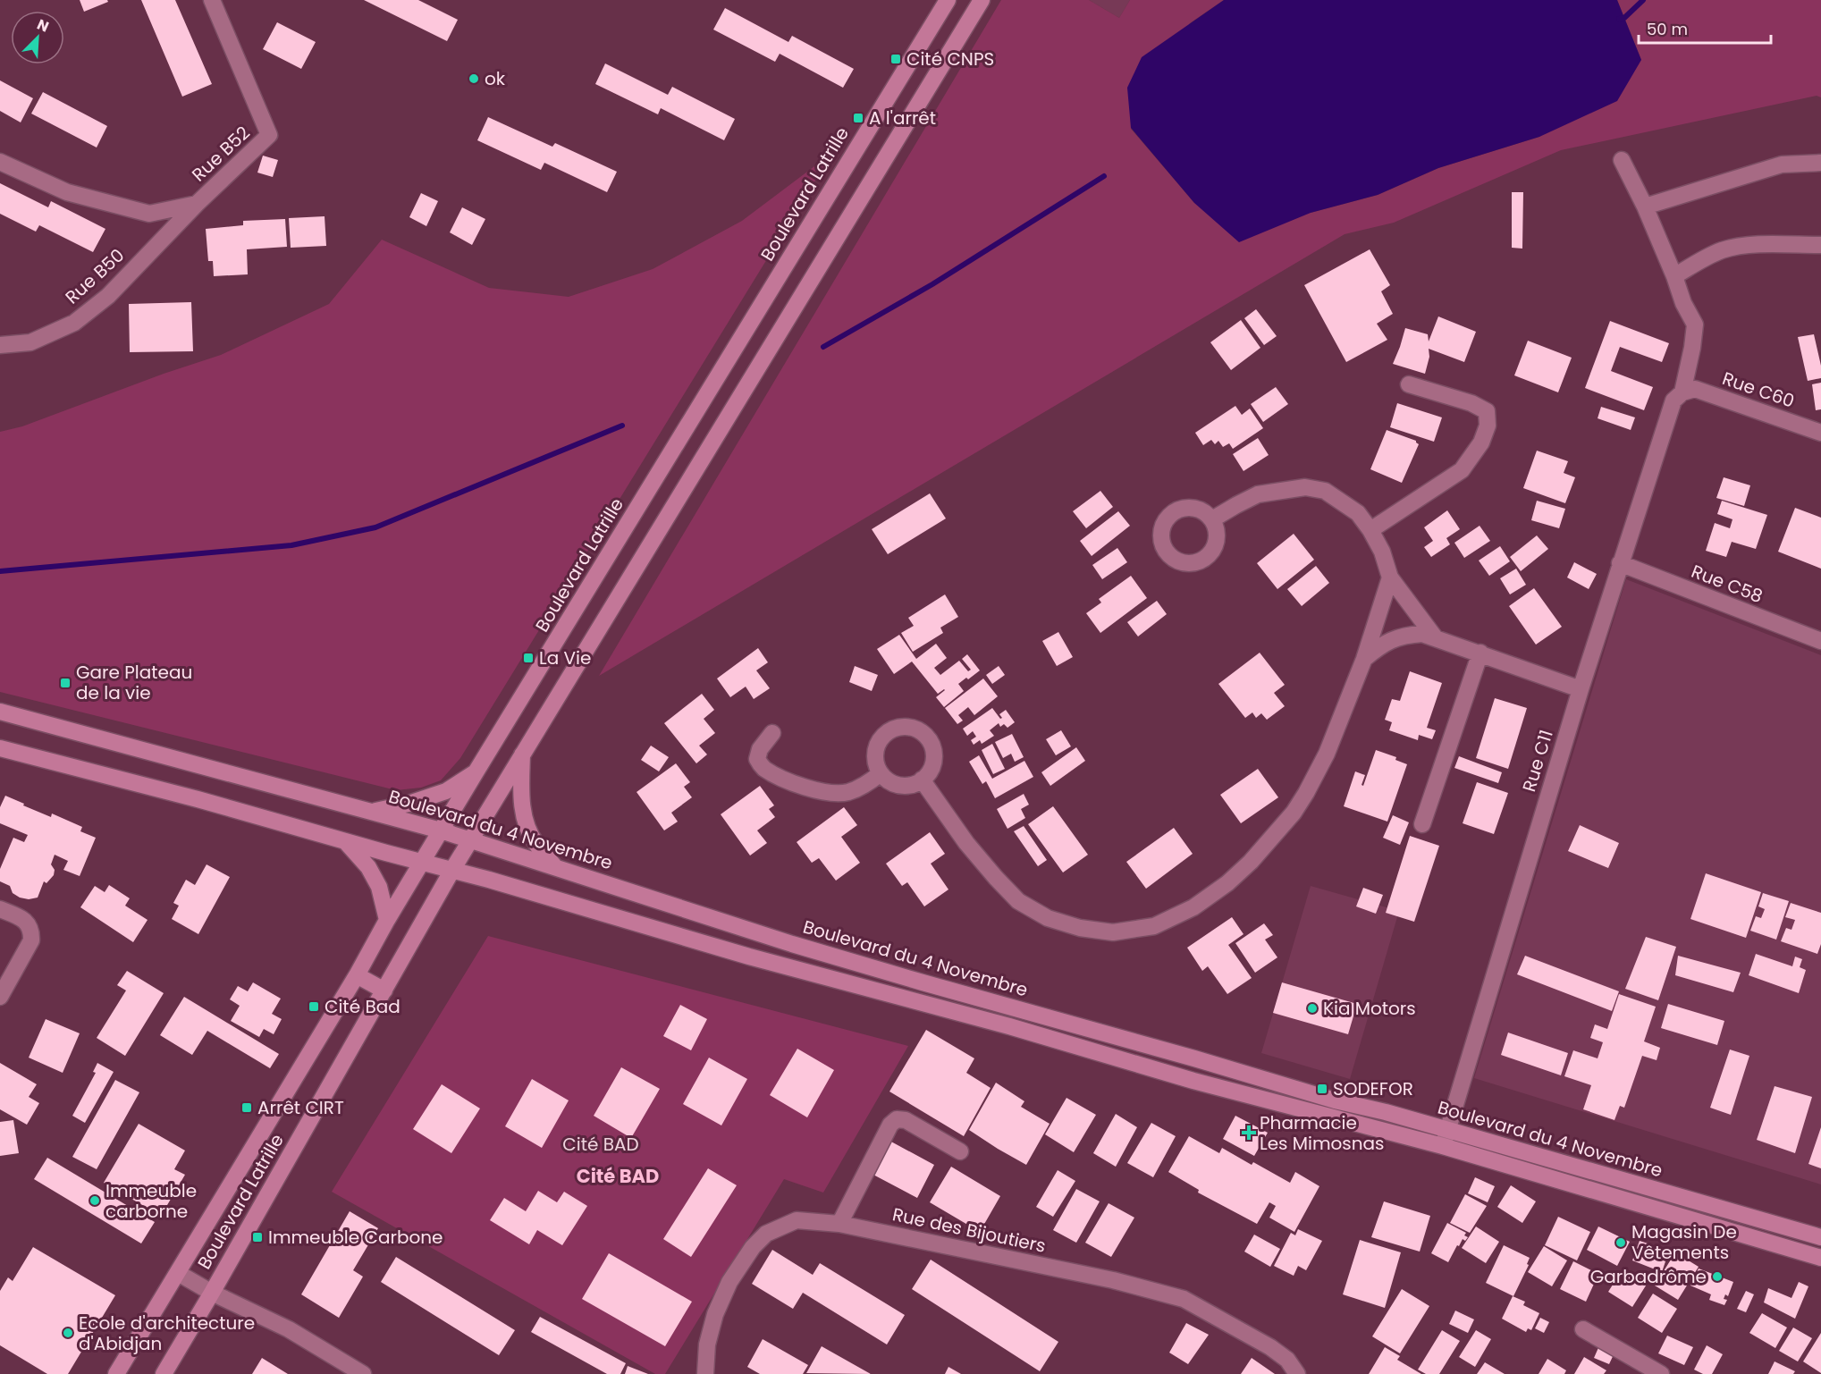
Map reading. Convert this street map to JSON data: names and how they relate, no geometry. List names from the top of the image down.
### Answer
{
  "streets": {
    "main road": ["Boulevard Latrille", "Boulevard du 4 Novembre"],
    "street": [
      "Rue B52",
      "Rue B50",
      "Rue C60",
      "Rue C58",
      "Rue C11",
      "Rue des Bijoutiers"
    ]
  },
  "crossings": [
    ["Rue B52", "Rue B50"],
    ["Boulevard Latrille", "Boulevard du 4 Novembre"],
    ["Rue C60", "Rue C11"],
    ["Rue C58", "Rue C11"],
    ["Rue C11", "Boulevard du 4 Novembre"]
  ],
  "districts": ["Cité BAD"],
  "parks": ["Cité BAD"],
  "places": {
    "transit": [
      "Cité CNPS",
      "A l'arrêt",
      "La Vie",
      "Gare Plateau de la vie",
      "Cité Bad",
      "SODEFOR",
      "Arrêt CIRT",
      "Immeuble Carbone"
    ],
    "other": [
      "ok",
      "Kia Motors",
      "Immeuble carborne",
      "Magasin De Vêtements",
      "Garbadrôme",
      "Ecole d'architecture d'Abidjan"
    ],
    "health": ["Pharmacie Les Mimosnas"]
  },
  "scale_bar": "50 m",
  "north": "top right"
}
